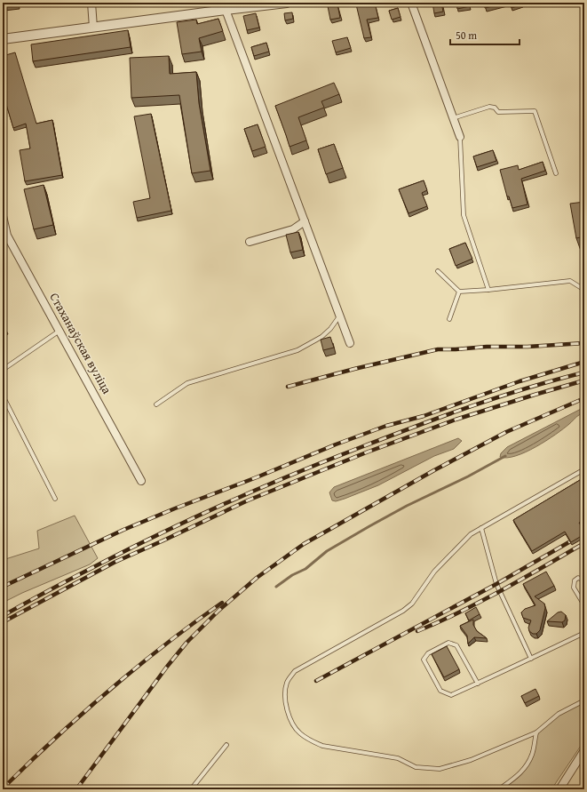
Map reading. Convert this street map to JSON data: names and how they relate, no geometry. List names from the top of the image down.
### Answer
{
  "streets": {
    "street": ["Стаханаўская вуліца"]
  },
  "scale_bar": "50 m"
}
